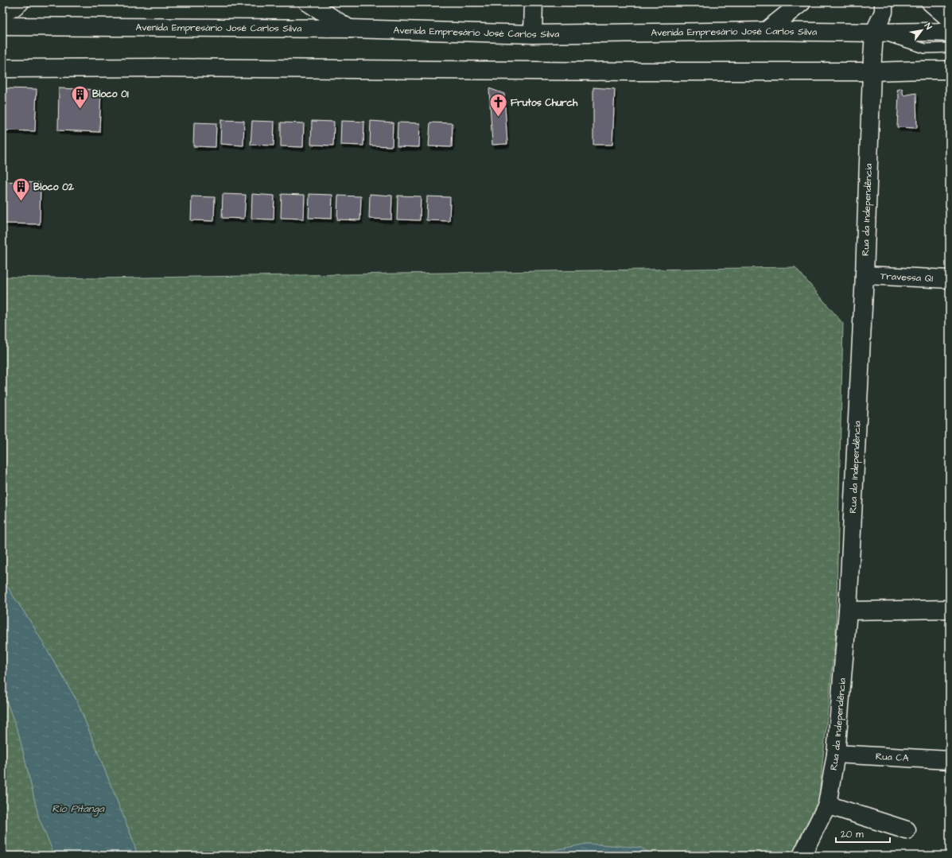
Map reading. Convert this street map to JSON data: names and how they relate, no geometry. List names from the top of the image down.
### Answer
{
  "streets": {
    "main road": [
      "Avenida Empresário José Carlos Silva",
      "Rua da Independência",
      "Travessa Q1",
      "Rua CA"
    ]
  },
  "crossings": [
    ["Avenida Empresário José Carlos Silva", "Rua da Independência"],
    ["Rua da Independência", "Travessa Q1"],
    ["Rua da Independência", "Rua CA"]
  ],
  "water": ["Rio Pitanga"],
  "places": {
    "building": ["Bloco 01", "Bloco 02"],
    "church": ["Frutos Church"]
  },
  "scale_bar": "20 m",
  "north": "top right"
}
